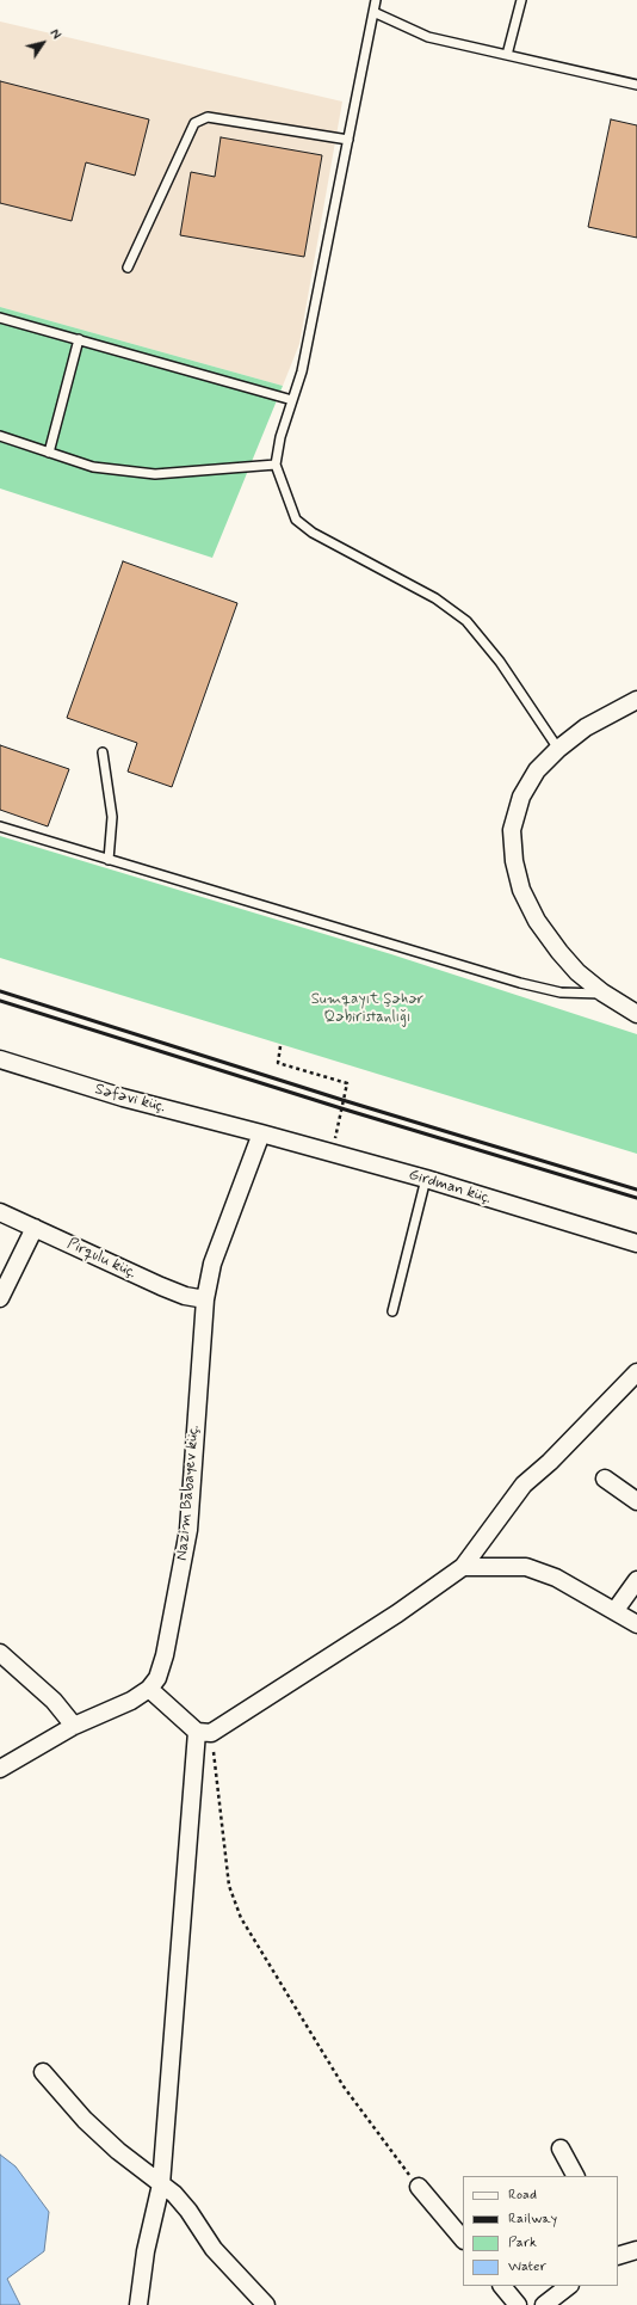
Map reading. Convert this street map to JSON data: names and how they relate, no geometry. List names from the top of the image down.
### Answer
{
  "streets": {
    "street": [
      "Səfəvi küç.",
      "Girdman küç.",
      "Pirqulu küç.",
      "Nazim Babayev küç."
    ]
  },
  "crossings": [
    ["Səfəvi küç.", "Girdman küç."],
    ["Səfəvi küç.", "Nazim Babayev küç."],
    ["Girdman küç.", "Nazim Babayev küç."],
    ["Pirqulu küç.", "Nazim Babayev küç."]
  ],
  "parks": ["Sumqayıt Şəhər Qəbiristanlığı"],
  "legend": [
    "Road",
    "Railway",
    "Park",
    "Water"
  ],
  "north": "top right"
}
